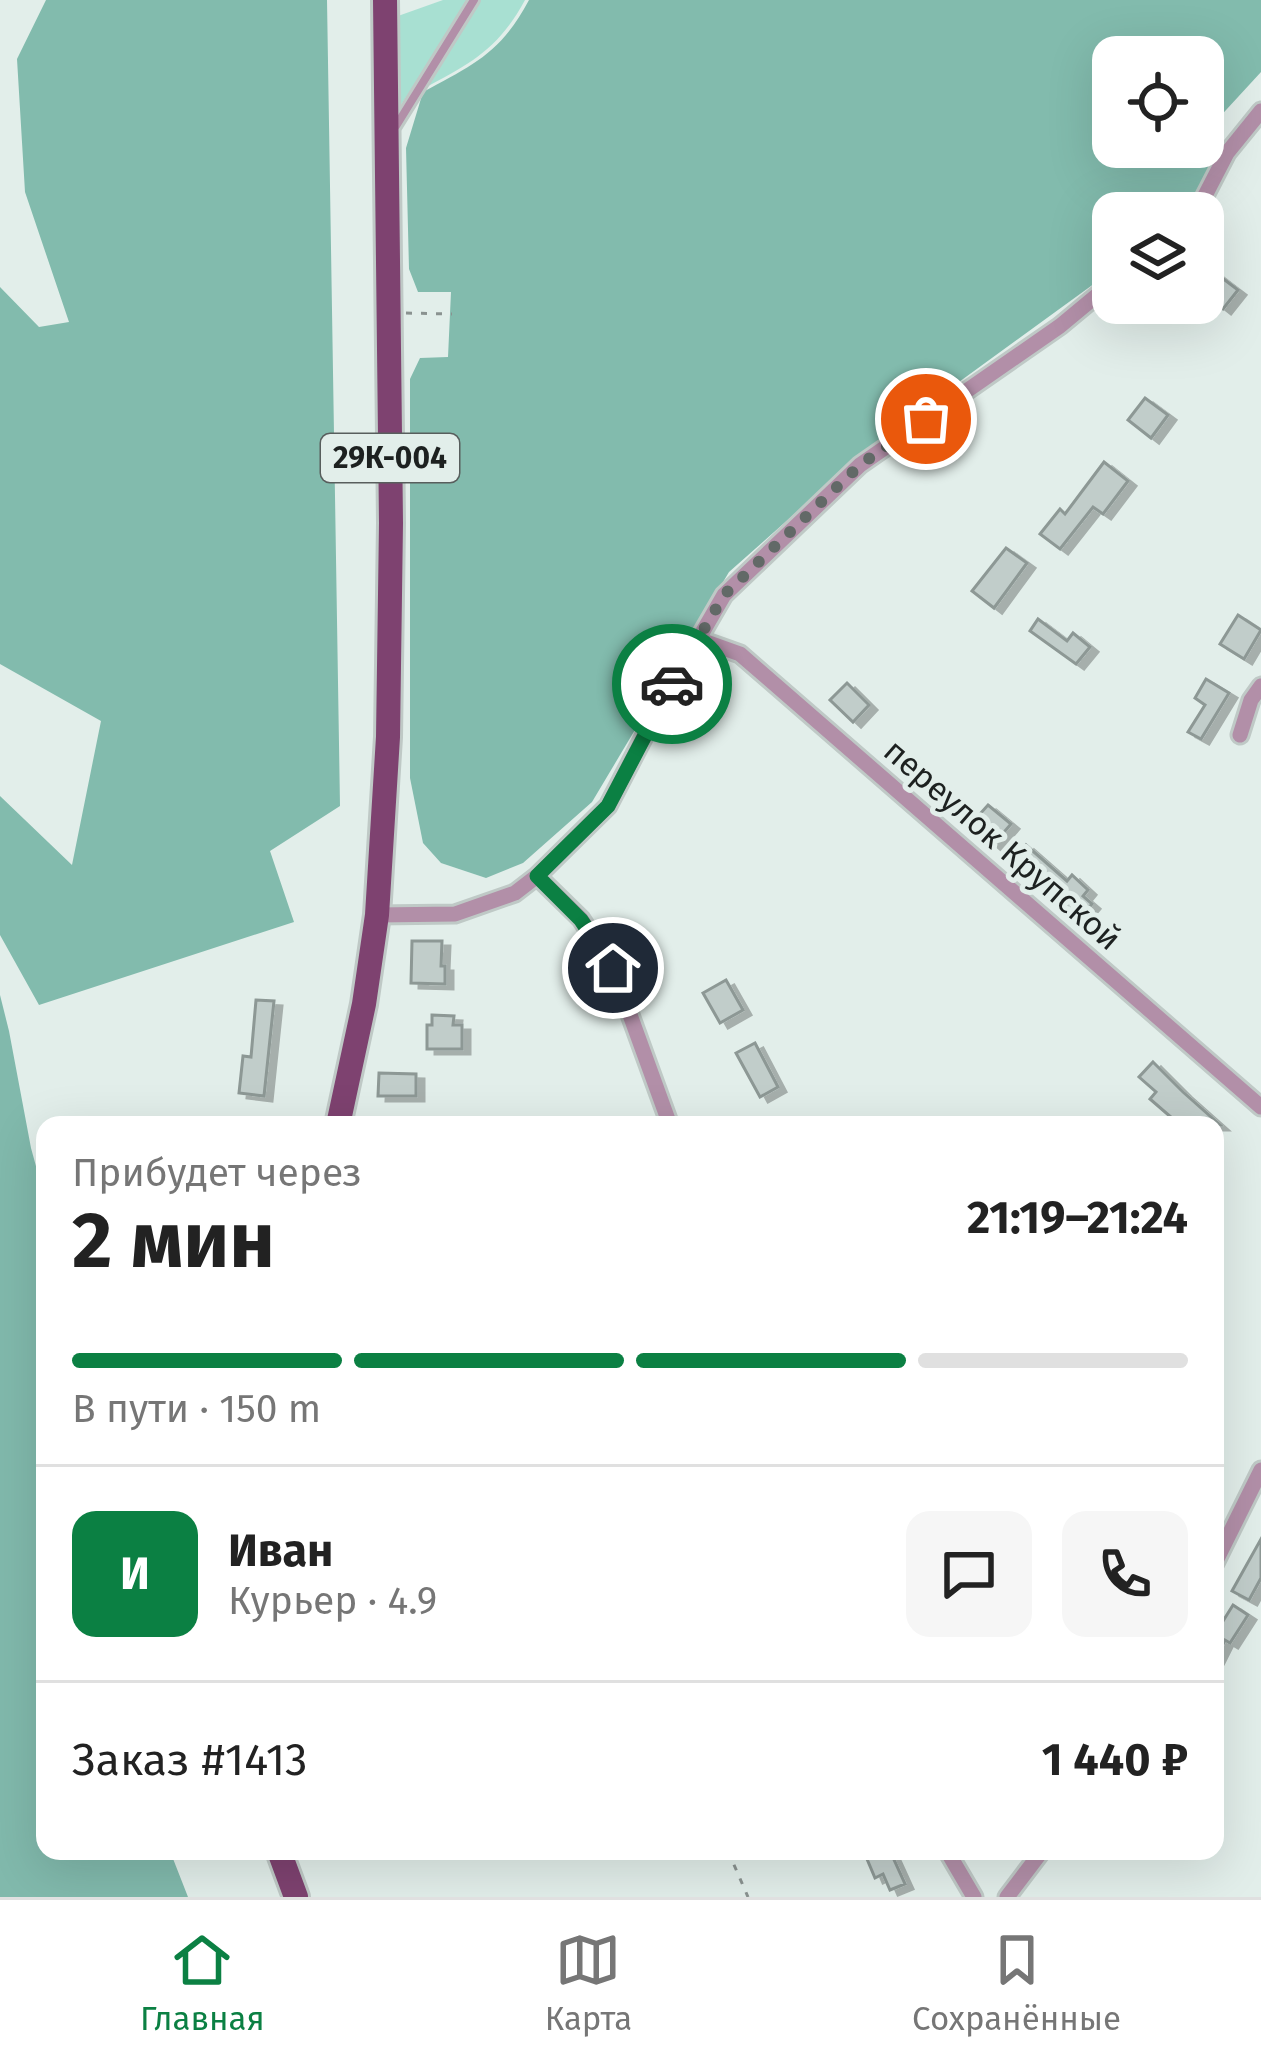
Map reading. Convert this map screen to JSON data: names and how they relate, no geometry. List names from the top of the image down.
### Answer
{
  "streets": {
    "main road": ["29К-004"],
    "street": ["переулок Крупской"]
  },
  "page": {
    "heading": ["2 мин", "Прибудет через", "21:19–21:24"],
    "panel": [
      "Иван",
      "Курьер · 4.9",
      "Заказ #1413",
      "1 440 ₽"
    ],
    "bar": "В пути · 150 m",
    "round": "И",
    "tabs": ["Главная", "Карта", "Сохранённые"]
  }
}
